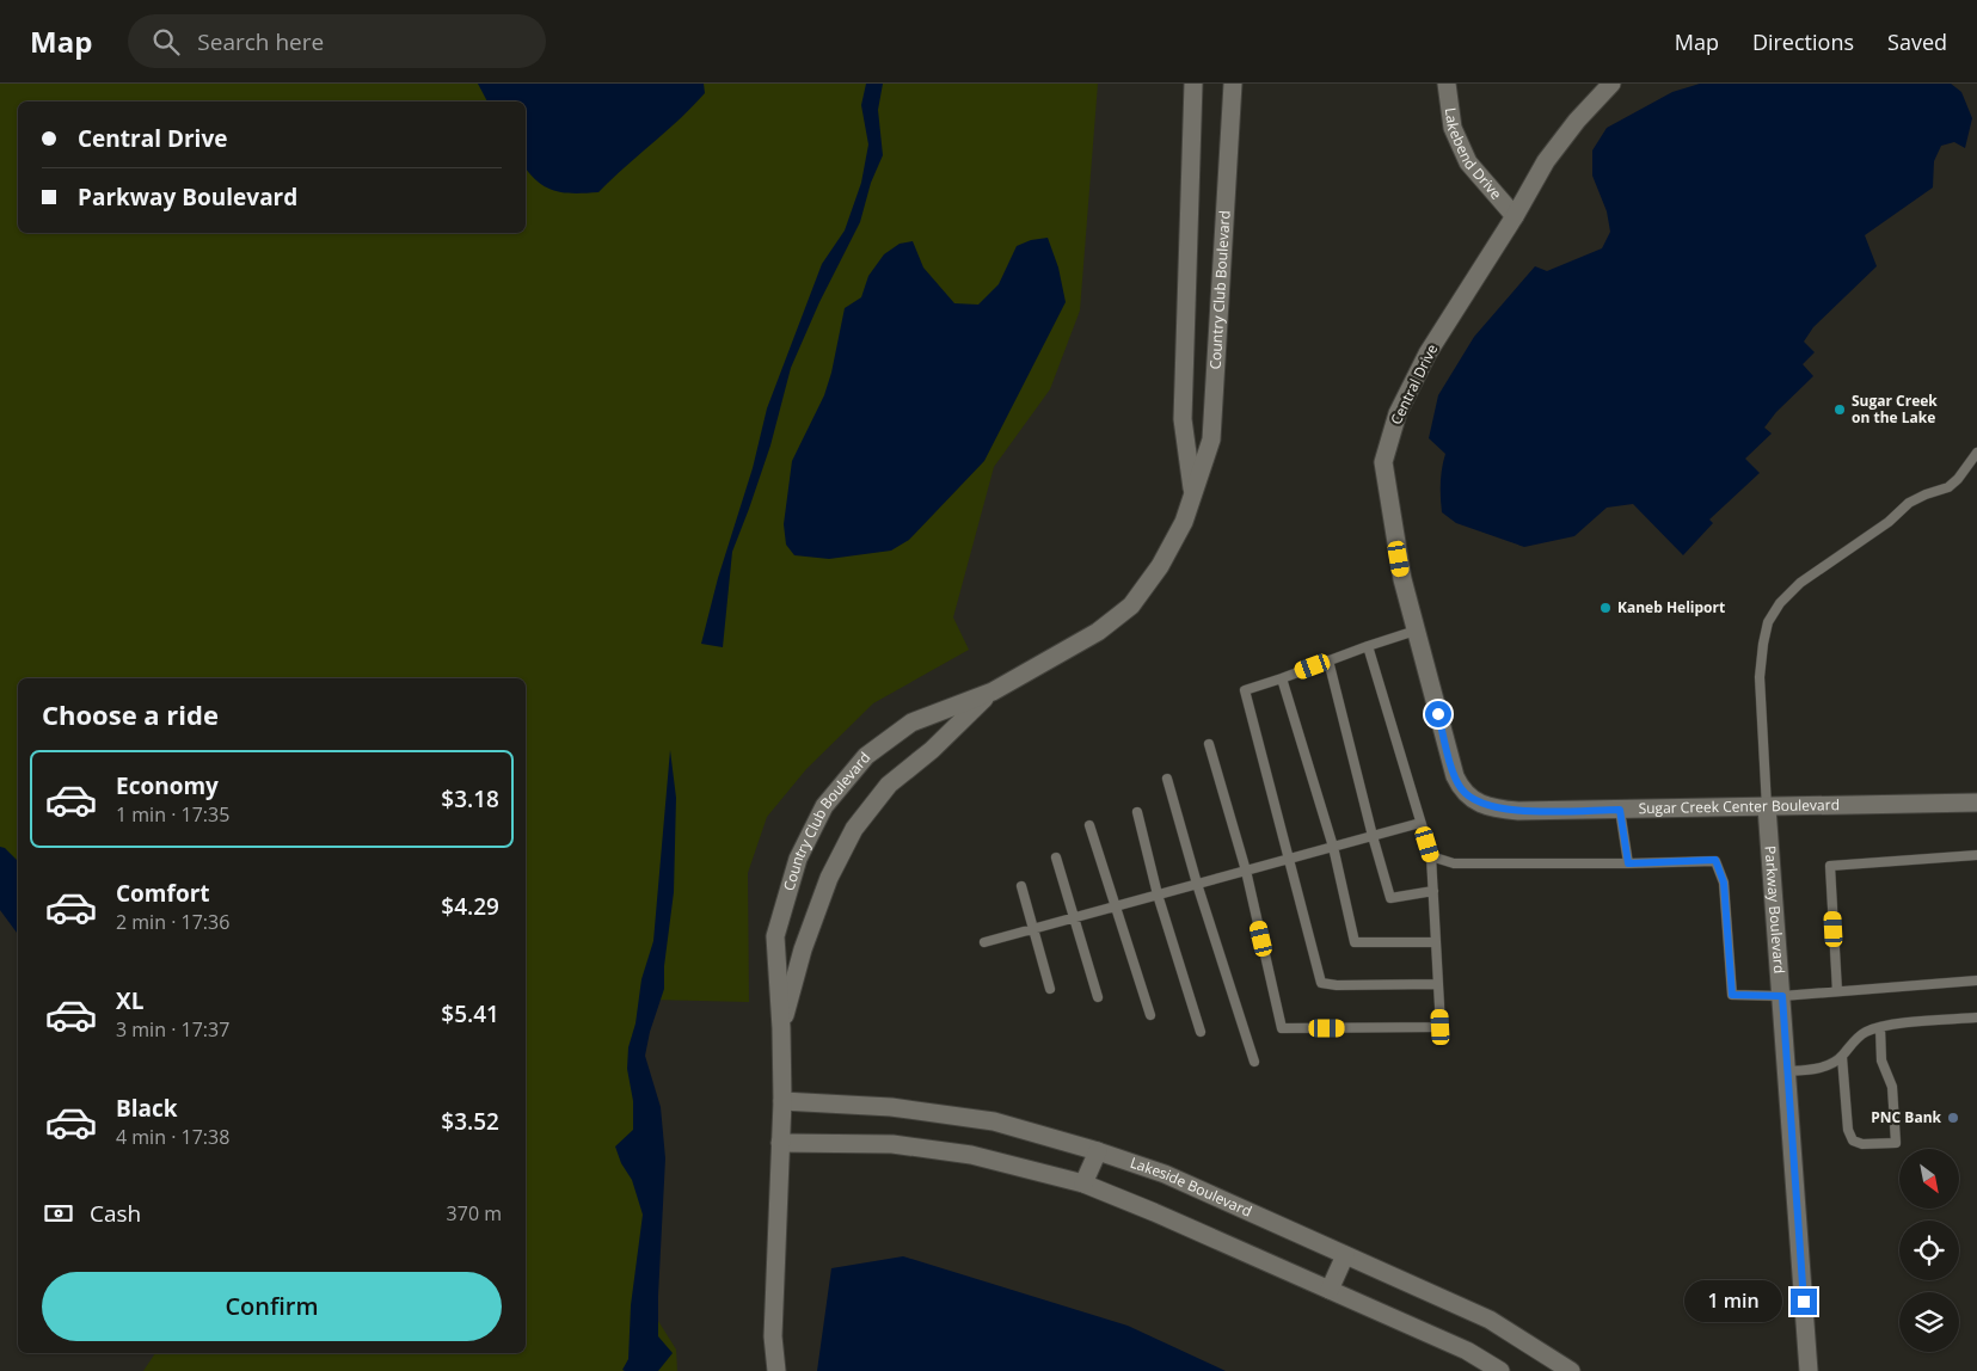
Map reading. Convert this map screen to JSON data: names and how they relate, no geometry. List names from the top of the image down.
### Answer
{
  "streets": {
    "street": [
      "Lakebend Drive",
      "Country Club Boulevard",
      "Central Drive",
      "Sugar Creek Center Boulevard",
      "Parkway Boulevard",
      "Lakeside Boulevard"
    ]
  },
  "crossings": [
    ["Lakebend Drive", "Central Drive"],
    ["Country Club Boulevard", "Lakeside Boulevard"],
    ["Central Drive", "Sugar Creek Center Boulevard"],
    ["Sugar Creek Center Boulevard", "Parkway Boulevard"]
  ],
  "places": ["Sugar Creek on the Lake", "Kaneb Heliport", "PNC Bank"],
  "north": "bottom right",
  "page": {
    "header": "Map",
    "search": "Search here",
    "nav": ["Map", "Directions", "Saved"],
    "banner": ["Central Drive", "Parkway Boulevard"],
    "heading": "Choose a ride",
    "list": [
      {
        "name": "Economy",
        "note": "1 min · 17:35",
        "value": "$3.18"
      },
      {
        "name": "Comfort",
        "note": "2 min · 17:36",
        "value": "$4.29"
      },
      {
        "name": "XL",
        "note": "3 min · 17:37",
        "value": "$5.41"
      },
      {
        "name": "Black",
        "note": "4 min · 17:38",
        "value": "$3.52"
      }
    ],
    "pay": ["Cash", "370 m"],
    "buttons": "Confirm",
    "bubble": "1 min"
  }
}
